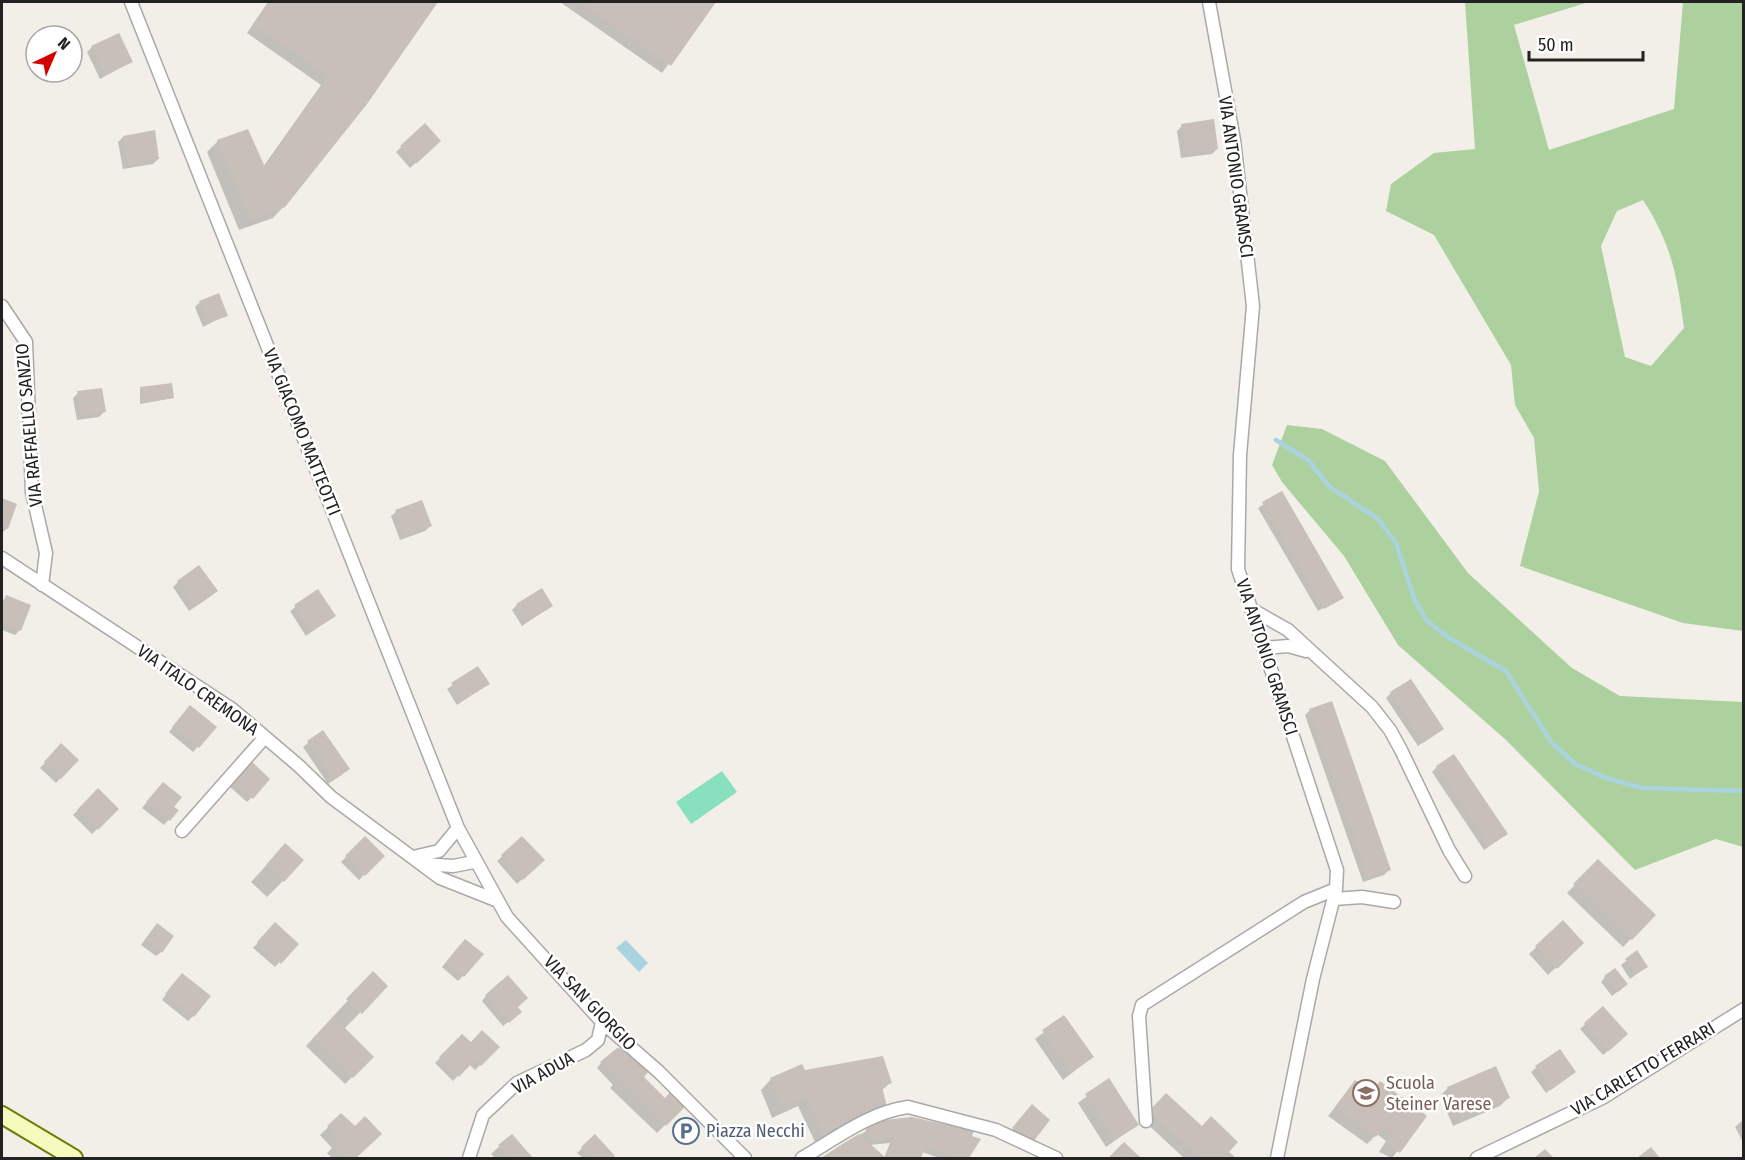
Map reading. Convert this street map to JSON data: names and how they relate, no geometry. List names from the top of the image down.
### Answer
{
  "streets": {
    "street": [
      "VIA ANTONIO GRAMSCI",
      "VIA RAFFAELLO SANZIO",
      "VIA GIACOMO MATTEOTTI",
      "VIA ITALO CREMONA",
      "VIA SAN GIORGIO",
      "VIA CARLETTO FERRARI",
      "VIA ADUA"
    ]
  },
  "crossings": [
    ["VIA RAFFAELLO SANZIO", "VIA ITALO CREMONA"],
    ["VIA GIACOMO MATTEOTTI", "VIA SAN GIORGIO"],
    ["VIA ITALO CREMONA", "VIA SAN GIORGIO"],
    ["VIA SAN GIORGIO", "VIA ADUA"]
  ],
  "places": {
    "school or university": ["Scuola Steiner Varese"],
    "parking": ["Piazza Necchi"]
  },
  "scale_bar": "50 m",
  "north": "top right"
}
